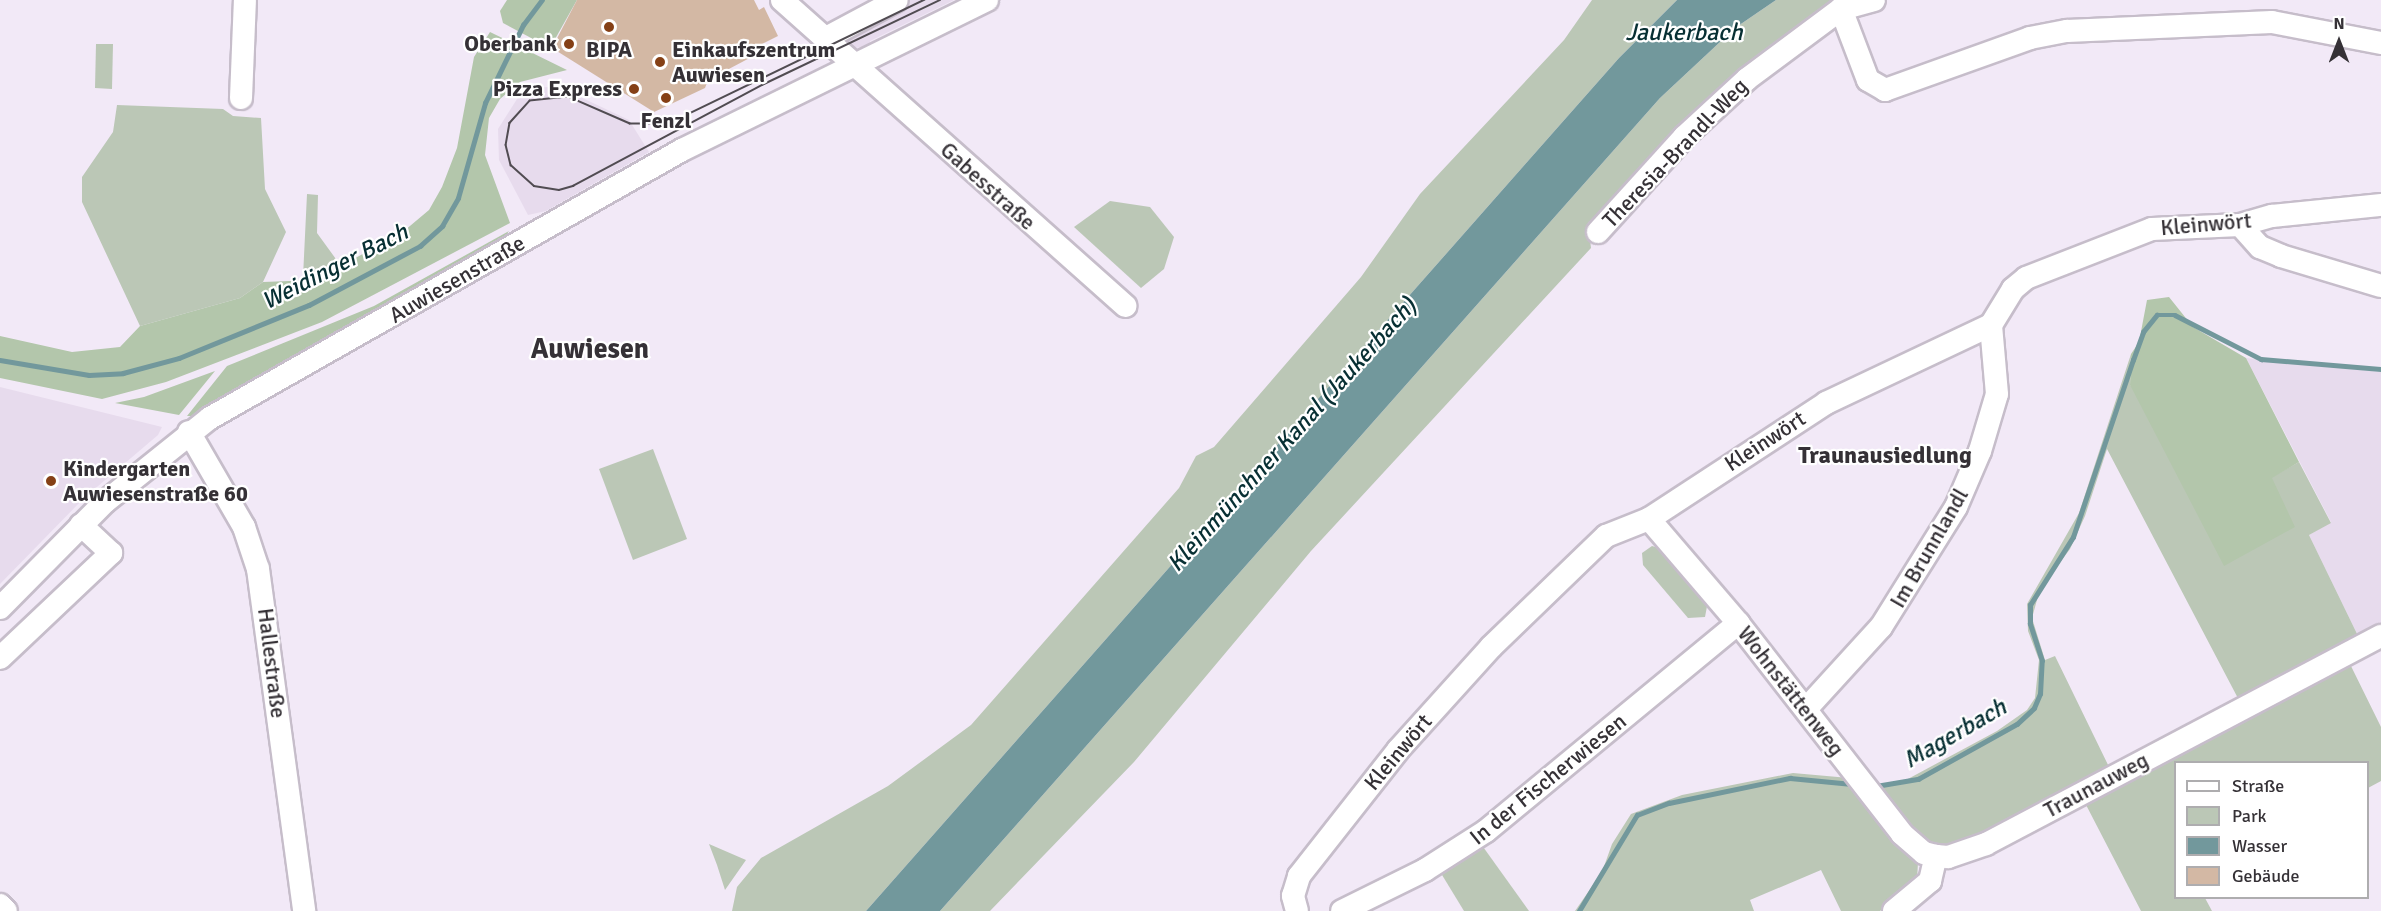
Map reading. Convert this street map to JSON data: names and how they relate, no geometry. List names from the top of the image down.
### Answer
{
  "streets": {
    "street": [
      "Theresia-Brandl-Weg",
      "Gabesstraße",
      "Kleinwört",
      "Auwiesenstraße",
      "Im Brunnlandl",
      "Hallestraße",
      "Wohnstättenweg",
      "In der Fischerwiesen",
      "Traunauweg"
    ]
  },
  "crossings": [
    ["Gabesstraße", "Auwiesenstraße"],
    ["Kleinwört", "Im Brunnlandl"],
    ["Kleinwört", "Wohnstättenweg"],
    ["Auwiesenstraße", "Hallestraße"],
    ["Im Brunnlandl", "Wohnstättenweg"],
    ["Wohnstättenweg", "In der Fischerwiesen"],
    ["Wohnstättenweg", "Traunauweg"]
  ],
  "districts": ["Auwiesen", "Traunausiedlung"],
  "water": [
    "Jaukerbach",
    "Weidinger Bach",
    "Kleinmünchner Kanal (Jaukerbach)",
    "Magerbach"
  ],
  "places": [
    "BIPA",
    "Oberbank",
    "Einkaufszentrum Auwiesen",
    "Pizza Express",
    "Fenzl",
    "Kindergarten Auwiesenstraße 60"
  ],
  "legend": [
    "Straße",
    "Park",
    "Wasser",
    "Gebäude"
  ],
  "north": "top"
}
